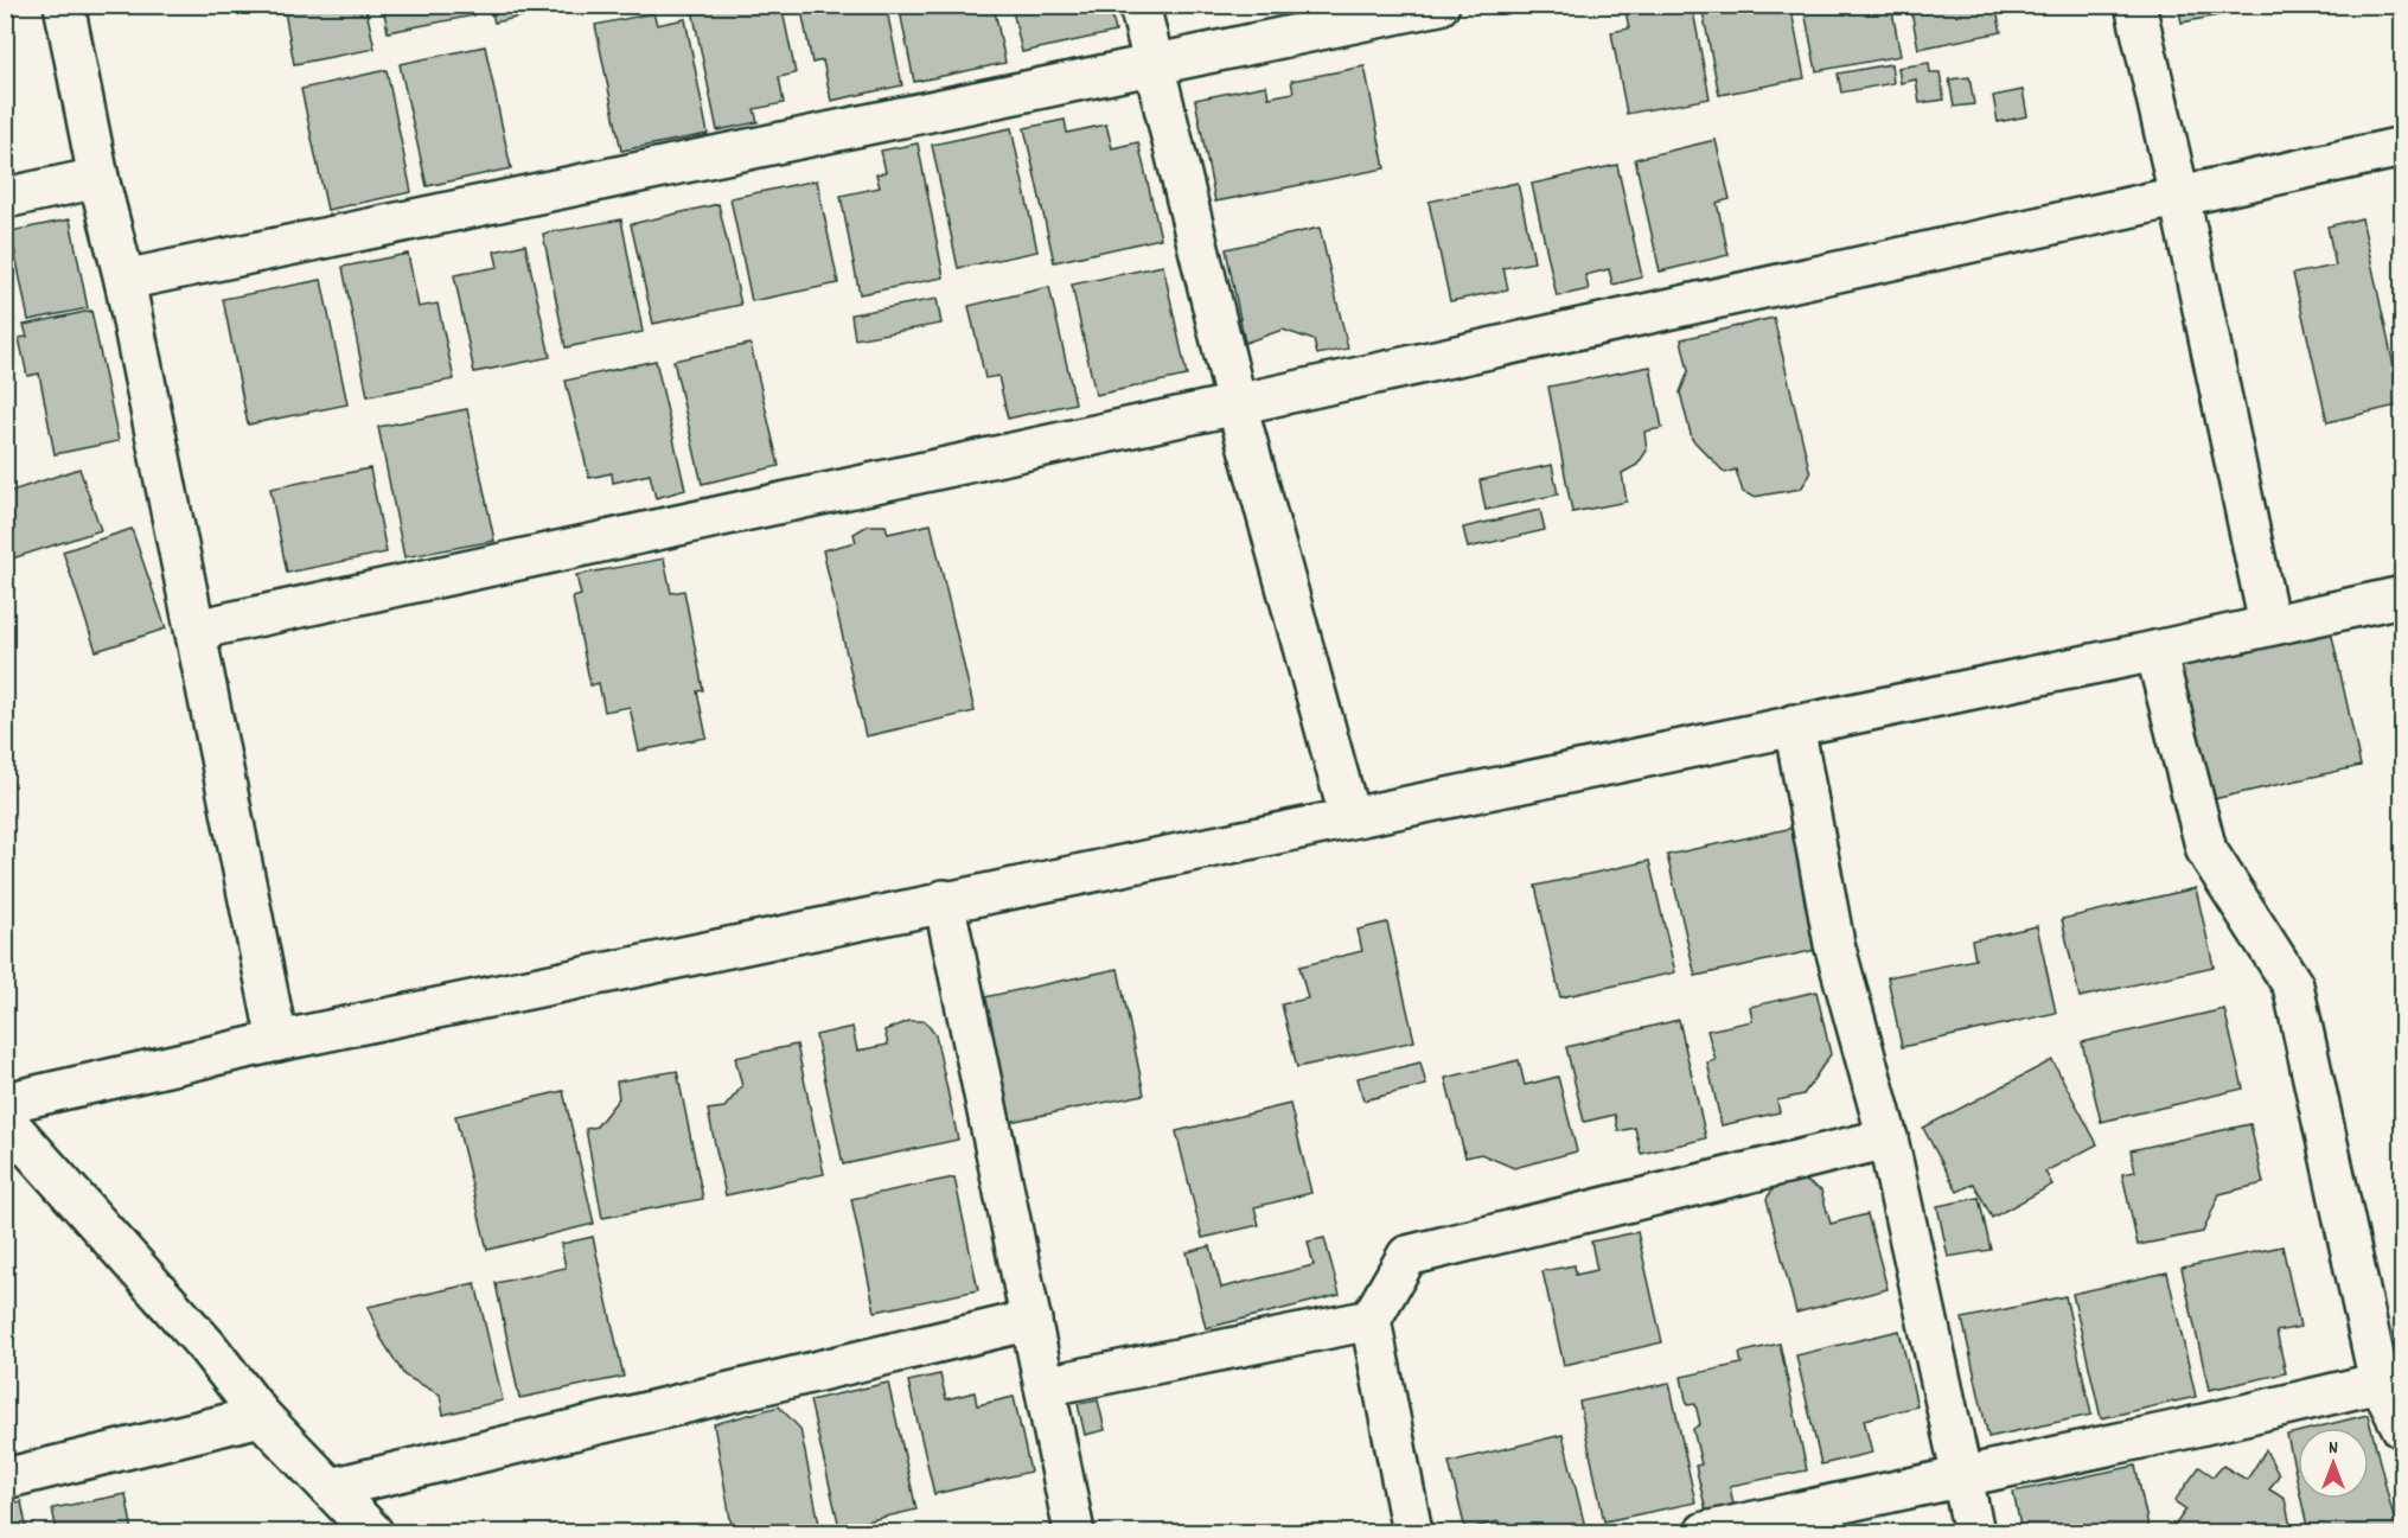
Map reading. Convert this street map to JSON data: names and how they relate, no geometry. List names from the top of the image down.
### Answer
{
  "north": "top"
}
